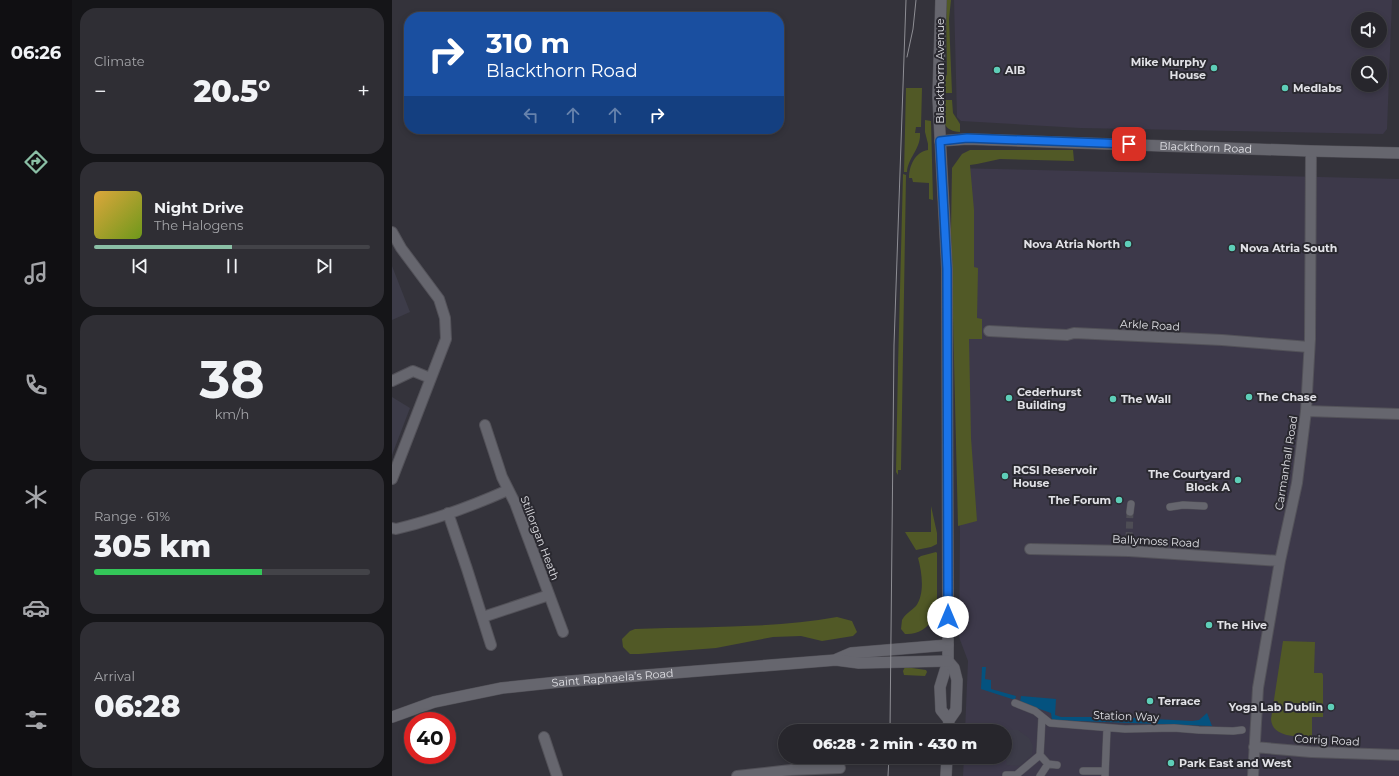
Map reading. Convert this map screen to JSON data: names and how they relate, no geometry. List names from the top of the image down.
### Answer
{
  "streets": {
    "street": [
      "Blackthorn Avenue",
      "Blackthorn Road",
      "Arkle Road",
      "Carmanhall Road",
      "Stillorgan Heath",
      "Ballymoss Road",
      "Saint Raphaela’s Road",
      "Station Way",
      "Corrig Road"
    ]
  },
  "crossings": [
    ["Blackthorn Avenue", "Blackthorn Road"],
    ["Blackthorn Avenue", "Saint Raphaela’s Road"],
    ["Blackthorn Road", "Carmanhall Road"],
    ["Arkle Road", "Carmanhall Road"],
    ["Carmanhall Road", "Ballymoss Road"],
    ["Carmanhall Road", "Corrig Road"]
  ],
  "places": [
    "Mike Murphy House",
    "AIB",
    "Medlabs",
    "Nova Atria North",
    "Nova Atria South",
    "The Chase",
    "Cederhurst Building",
    "The Wall",
    "RCSI Reservoir House",
    "The Courtyard Block A",
    "The Forum",
    "The Hive",
    "Terrace",
    "Yoga Lab Dublin",
    "Park East and West"
  ],
  "page": {
    "tabs": "06:26",
    "tile": [
      "Climate",
      ["38", "km/h"],
      ["Range · 61%", "305 km"],
      ["Arrival", "06:28"]
    ],
    "turn": ["310 m", "Blackthorn Road"],
    "heat": ["−", "20.5°", "+"],
    "song": ["Night Drive", "The Halogens"],
    "limit": "40",
    "trip": "06:28 · 2 min · 430 m"
  }
}
